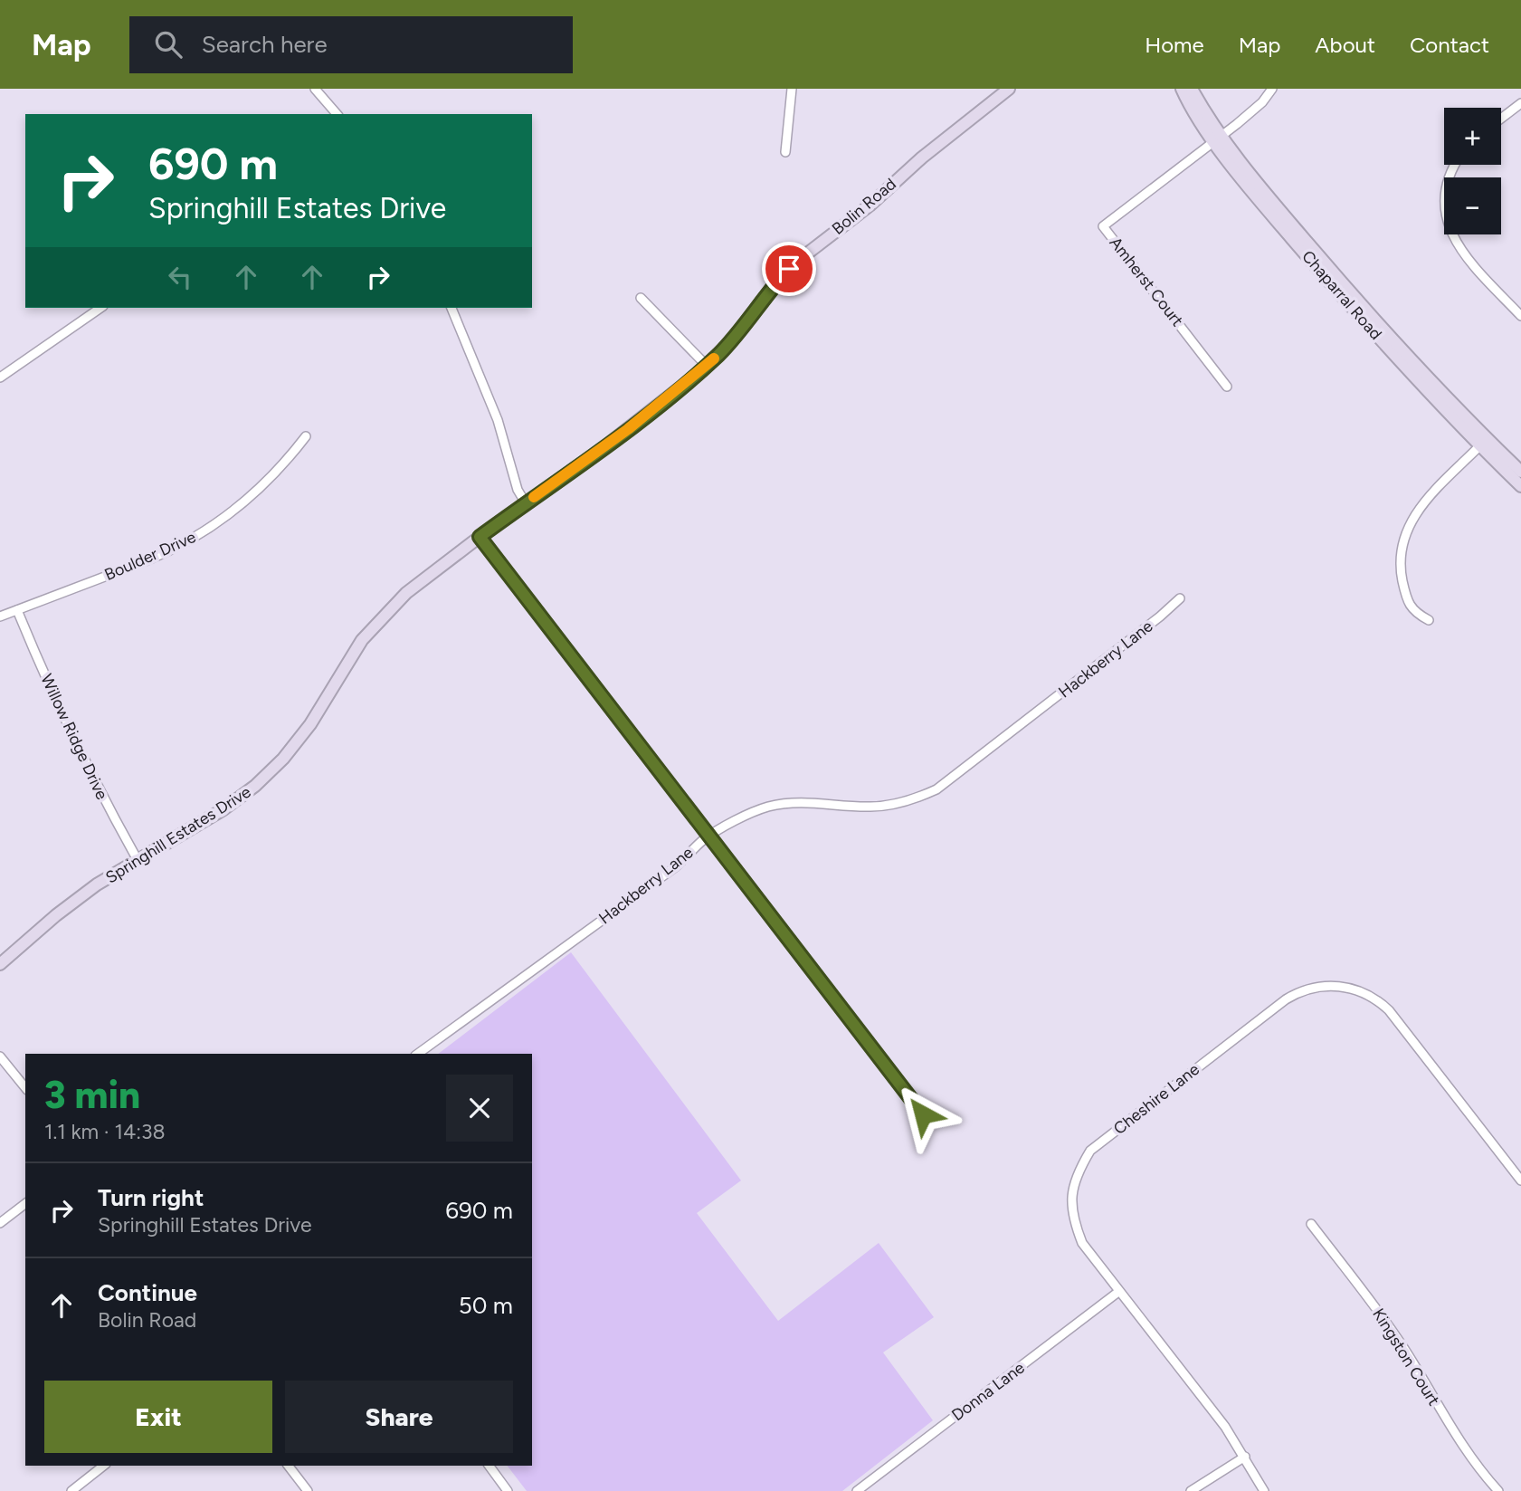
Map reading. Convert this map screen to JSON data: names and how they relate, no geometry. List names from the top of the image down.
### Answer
{
  "streets": {
    "street": [
      "Bolin Road",
      "Amherst Court",
      "Chaparral Road",
      "Boulder Drive",
      "Hackberry Lane",
      "Willow Ridge Drive",
      "Springhill Estates Drive",
      "Cheshire Lane",
      "Kingston Court",
      "Donna Lane"
    ]
  },
  "crossings": [
    ["Bolin Road", "Springhill Estates Drive"],
    ["Amherst Court", "Chaparral Road"],
    ["Boulder Drive", "Willow Ridge Drive"],
    ["Willow Ridge Drive", "Springhill Estates Drive"],
    ["Cheshire Lane", "Donna Lane"]
  ],
  "page": {
    "header": "Map",
    "search": "Search here",
    "nav": [
      "Home",
      "Map",
      "About",
      "Contact"
    ],
    "map_buttons": ["+", "−"],
    "turn": ["690 m", "Springhill Estates Drive"],
    "heading": ["3 min", "1.1 km · 14:38"],
    "list": [
      {
        "name": "Turn right",
        "note": "Springhill Estates Drive",
        "value": "690 m"
      },
      {
        "name": "Continue",
        "note": "Bolin Road",
        "value": "50 m"
      }
    ],
    "buttons": ["Exit", "Share"]
  }
}
